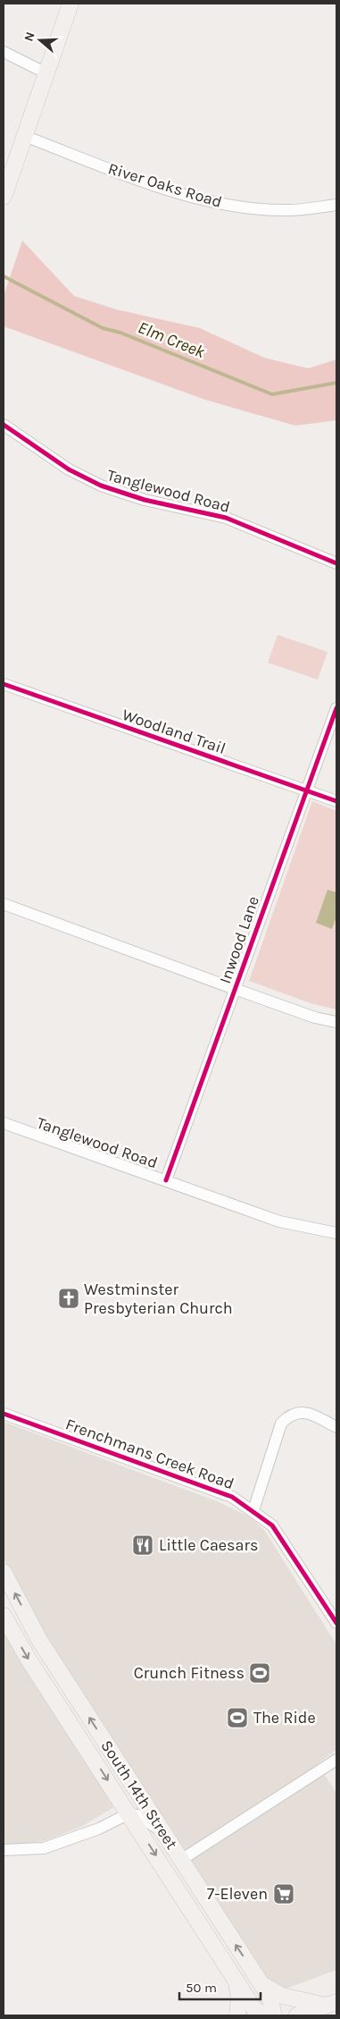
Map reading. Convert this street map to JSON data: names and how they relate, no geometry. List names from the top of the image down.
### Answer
{
  "streets": {
    "main road": ["South 14th Street"],
    "street": [
      "River Oaks Road",
      "Tanglewood Road",
      "Woodland Trail",
      "Inwood Lane",
      "Frenchmans Creek Road"
    ]
  },
  "crossings": [
    ["Tanglewood Road", "Inwood Lane"],
    ["Woodland Trail", "Inwood Lane"]
  ],
  "water": ["Elm Creek"],
  "places": {
    "church": ["Westminster Presbyterian Church"],
    "restaurant": ["Little Caesars"],
    "sports": ["Crunch Fitness", "The Ride"],
    "supermarket": ["7-Eleven"]
  },
  "scale_bar": "50 m",
  "north": "left"
}
